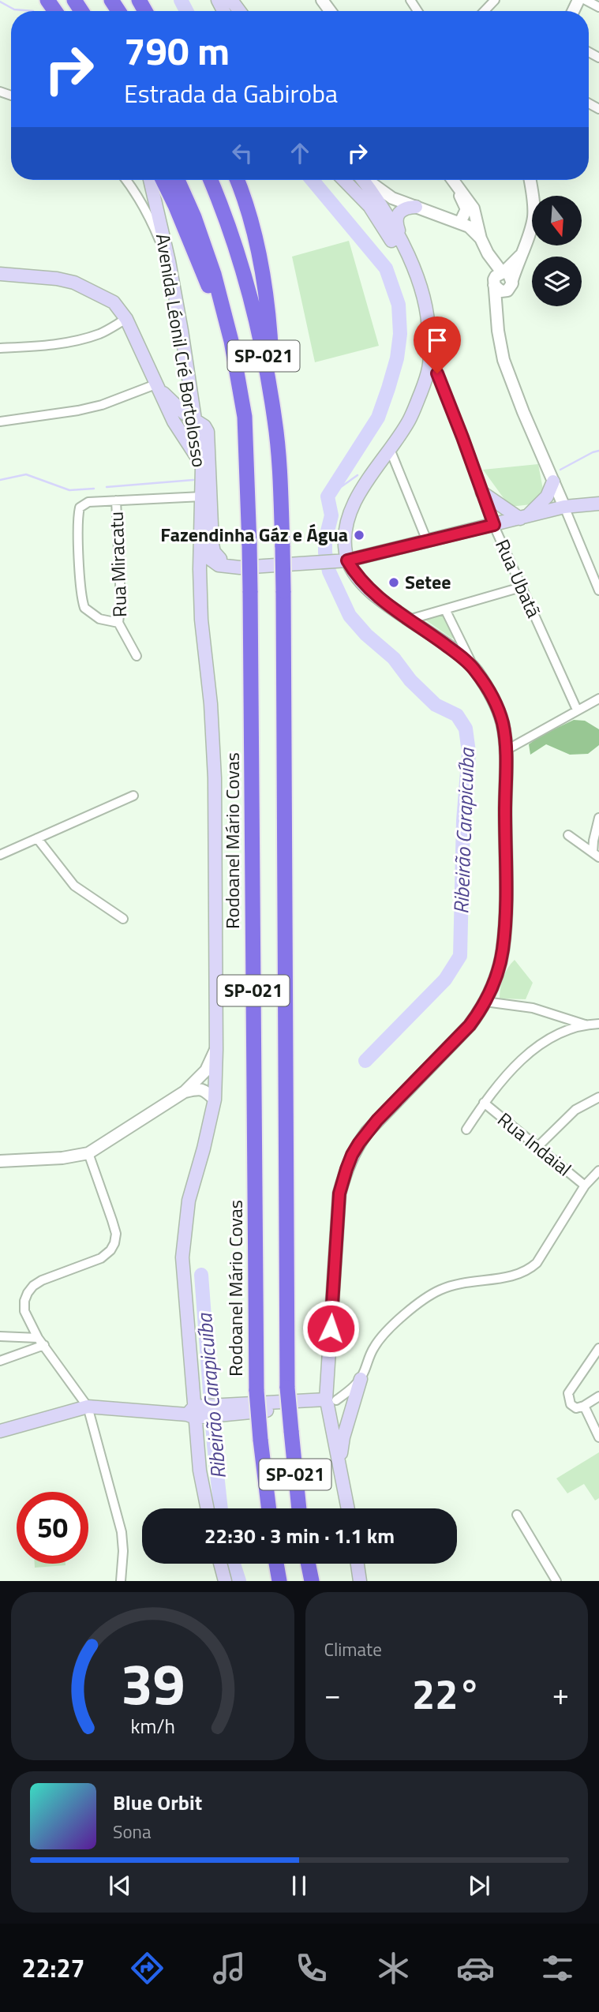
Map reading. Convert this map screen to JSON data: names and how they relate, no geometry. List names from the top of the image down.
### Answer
{
  "streets": {
    "highway": ["SP-021", "Rodoanel Mário Covas"],
    "main road": ["Avenida Léonil Cré Bortolosso"],
    "street": ["Rua Miracatu", "Rua Ubatã", "Rua Indaial"]
  },
  "water": ["Ribeirão Carapicuíba"],
  "places": ["Fazendinha Gáz e Água", "Setee"],
  "north": "bottom",
  "page": {
    "turn": ["790 m", "Estrada da Gabiroba"],
    "limit": "50",
    "trip": "22:30 · 3 min · 1.1 km",
    "tile": "Climate",
    "heat": ["−", "22°", "+"],
    "song": ["Blue Orbit", "Sona"],
    "tabs": "22:27",
    "gauge": ["39", "km/h"]
  }
}
